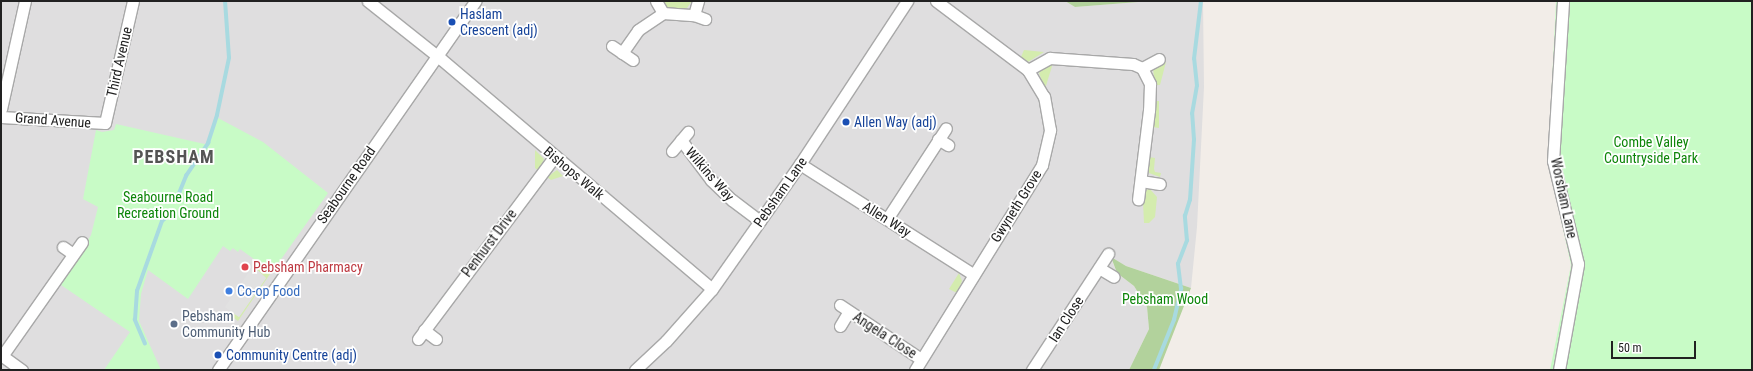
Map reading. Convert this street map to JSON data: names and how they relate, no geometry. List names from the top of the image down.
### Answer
{
  "streets": {
    "street": [
      "Third Avenue",
      "Grand Avenue",
      "Bishops Walk",
      "Wilkins Way",
      "Seabourne Road",
      "Pebsham Lane",
      "Worsham Lane",
      "Gwyneth Grove",
      "Allen Way",
      "Penhurst Drive",
      "Ian Close",
      "Angela Close"
    ]
  },
  "crossings": [
    ["Third Avenue", "Grand Avenue"],
    ["Bishops Walk", "Seabourne Road"],
    ["Bishops Walk", "Pebsham Lane"],
    ["Bishops Walk", "Penhurst Drive"],
    ["Wilkins Way", "Pebsham Lane"],
    ["Pebsham Lane", "Allen Way"],
    ["Gwyneth Grove", "Allen Way"],
    ["Gwyneth Grove", "Angela Close"]
  ],
  "districts": ["PEBSHAM"],
  "parks": ["Combe Valley Countryside Park", "Seabourne Road Recreation Ground", "Pebsham Wood"],
  "places": [
    "Haslam Crescent (adj)",
    "Allen Way (adj)",
    "Pebsham Pharmacy",
    "Co-op Food",
    "Pebsham Community Hub",
    "Community Centre (adj)"
  ],
  "scale_bar": "50 m"
}
